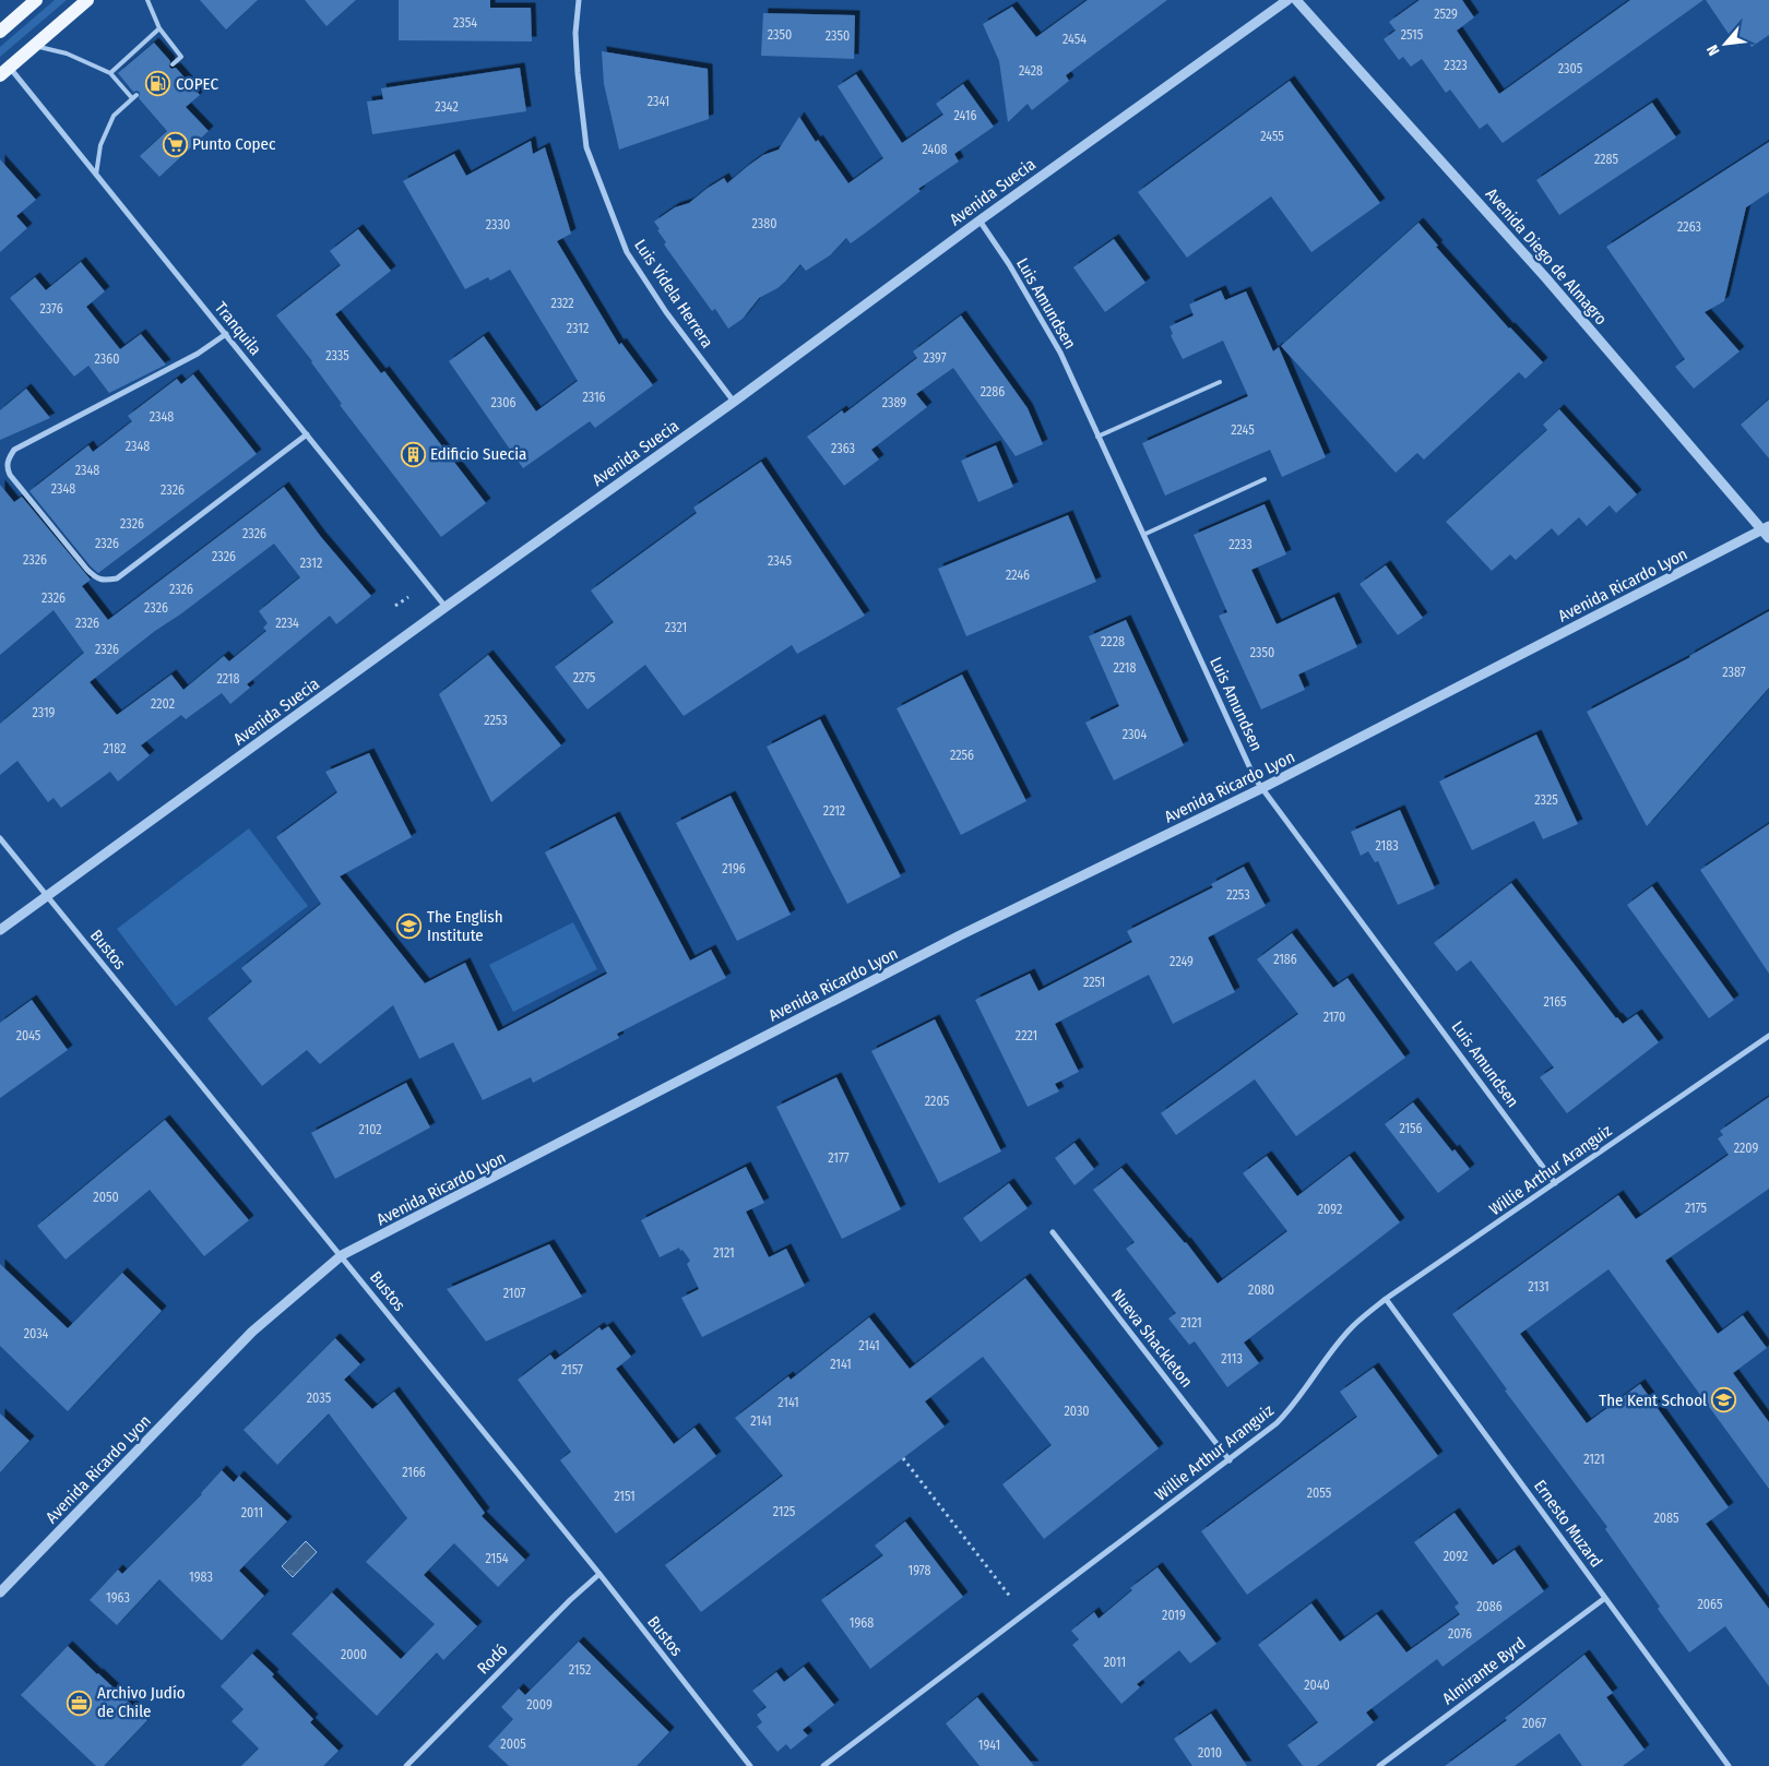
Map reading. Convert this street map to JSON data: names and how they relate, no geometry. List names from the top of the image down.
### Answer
{
  "streets": {
    "street": [
      "Avenida Suecia",
      "Avenida Diego de Almagro",
      "Luis Videla Herrera",
      "Luis Amundsen",
      "Tranquila",
      "Avenida Ricardo Lyon",
      "Bustos",
      "Willie Arthur Aranguiz",
      "Nueva Shackleton",
      "Ernesto Muzard",
      "Rodó",
      "Almirante Byrd"
    ]
  },
  "crossings": [
    ["Avenida Suecia", "Luis Videla Herrera"],
    ["Avenida Suecia", "Luis Amundsen"],
    ["Avenida Suecia", "Tranquila"],
    ["Avenida Suecia", "Bustos"],
    ["Avenida Diego de Almagro", "Avenida Ricardo Lyon"],
    ["Luis Amundsen", "Avenida Ricardo Lyon"],
    ["Luis Amundsen", "Willie Arthur Aranguiz"],
    ["Avenida Ricardo Lyon", "Bustos"],
    ["Bustos", "Rodó"],
    ["Willie Arthur Aranguiz", "Nueva Shackleton"],
    ["Willie Arthur Aranguiz", "Ernesto Muzard"],
    ["Ernesto Muzard", "Almirante Byrd"]
  ],
  "places": {
    "fuel station": ["COPEC"],
    "supermarket": ["Punto Copec"],
    "building": ["Edificio Suecia"],
    "school or university": ["The English Institute", "The Kent School"],
    "office": ["Archivo Judío de Chile"]
  },
  "house_numbers": [
    "2529",
    "2354",
    "2350",
    "2515",
    "2350",
    "2454",
    "2323",
    "2305",
    "2428",
    "2341",
    "2342",
    "2416",
    "2455",
    "2408",
    "2285",
    "2380",
    "2330",
    "2263",
    "2322",
    "2376",
    "2312",
    "2335",
    "2397",
    "2360",
    "2286",
    "2316",
    "2306",
    "2389",
    "2348",
    "2245",
    "2348",
    "2363",
    "2348",
    "2348",
    "2326",
    "2326",
    "2326",
    "2326",
    "2233",
    "2326",
    "2326",
    "2345",
    "2312",
    "2246",
    "2326",
    "2326",
    "2326",
    "2326",
    "2234",
    "2321",
    "2228",
    "2326",
    "2350",
    "2218",
    "2387",
    "2275",
    "2218",
    "2202",
    "2319",
    "2253",
    "2304",
    "2182",
    "2256",
    "2325",
    "2212",
    "2183",
    "2196",
    "2253",
    "2186",
    "2249",
    "2251",
    "2165",
    "2170",
    "2045",
    "2221",
    "2205",
    "2156",
    "2102",
    "2209",
    "2177",
    "2050",
    "2175",
    "2092",
    "2121",
    "2131",
    "2080",
    "2107",
    "2121",
    "2034",
    "2141",
    "2113",
    "2141",
    "2157",
    "2035",
    "2141",
    "2030",
    "2141",
    "2121",
    "2166",
    "2055",
    "2151",
    "2125",
    "2011",
    "2085",
    "2092",
    "2154",
    "1978",
    "1983",
    "1963",
    "2065",
    "2086",
    "2019",
    "1968",
    "2076",
    "2000",
    "2011",
    "2152",
    "2040",
    "2009",
    "2067",
    "2005",
    "1941",
    "2010"
  ],
  "north": "bottom left"
}
